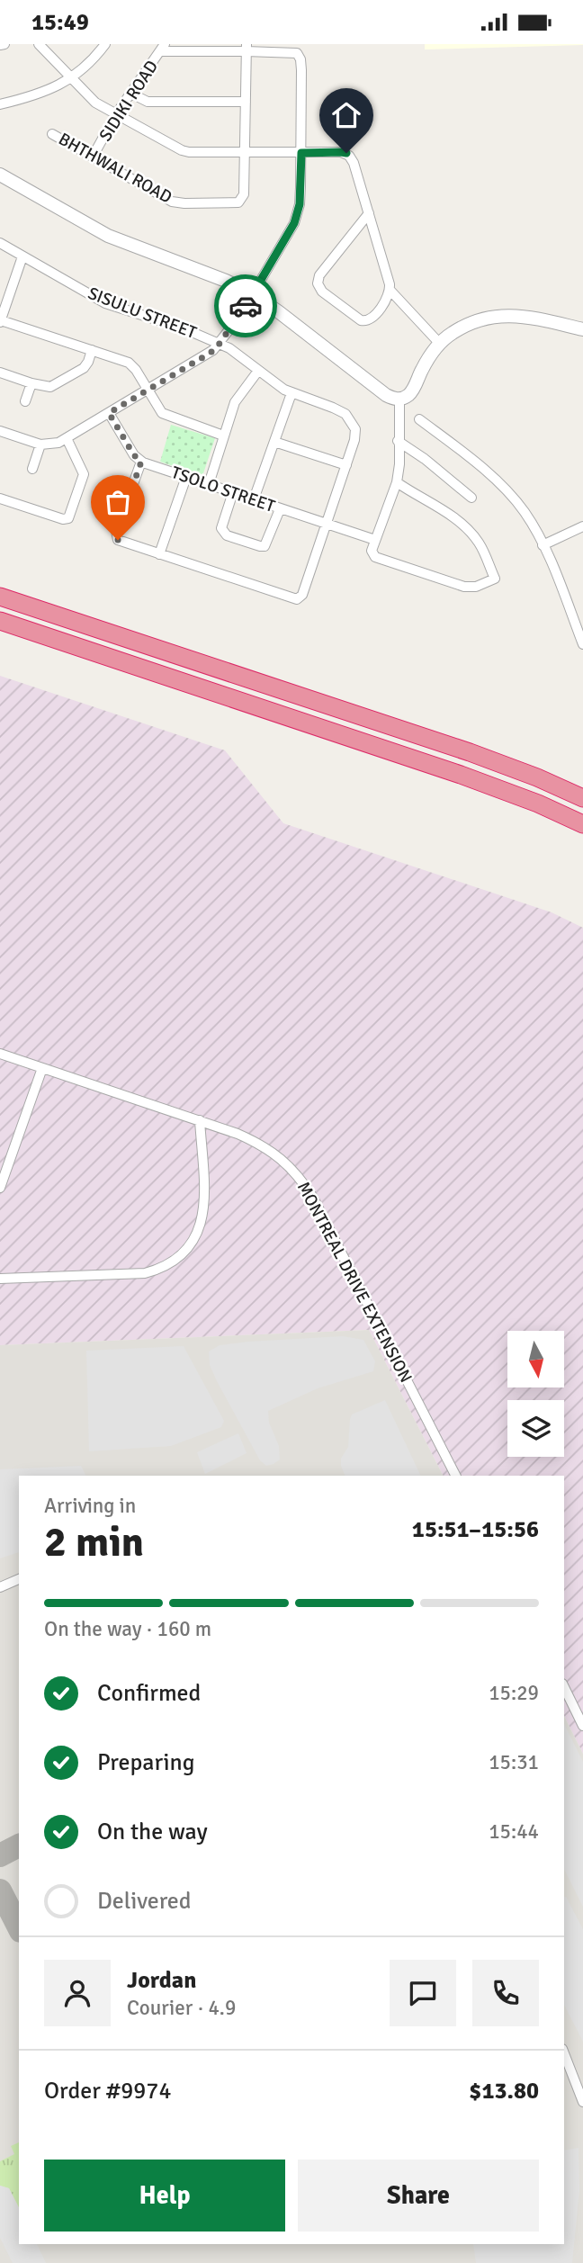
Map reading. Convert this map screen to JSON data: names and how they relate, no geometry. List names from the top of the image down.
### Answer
{
  "streets": {
    "street": [
      "SIDIKI ROAD",
      "BHTHWALI ROAD",
      "SISULU STREET",
      "TSOLO STREET",
      "MONTREAL DRIVE EXTENSION"
    ]
  },
  "crossings": [
    ["SIDIKI ROAD", "BHTHWALI ROAD"],
    ["SISULU STREET", "TSOLO STREET"]
  ],
  "north": "bottom",
  "page": {
    "status": "15:49",
    "heading": ["2 min", "Arriving in", "15:51–15:56"],
    "panel": [
      "Jordan",
      "Courier · 4.9",
      "Order #9974",
      "$13.80"
    ],
    "bar": "On the way · 160 m",
    "list": [
      ["Confirmed", "15:29"],
      ["Preparing", "15:31"],
      ["On the way", "15:44"],
      "Delivered"
    ],
    "buttons": ["Help", "Share"]
  }
}
